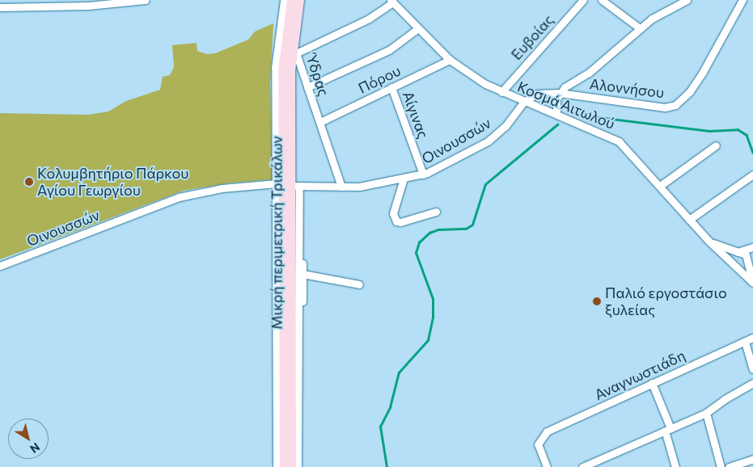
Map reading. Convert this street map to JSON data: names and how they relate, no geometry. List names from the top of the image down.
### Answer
{
  "streets": {
    "main road": ["Μικρή περιμετρική Τρικάλων"],
    "street": [
      "Ευβοίας",
      "Ύδρας",
      "Πόρου",
      "Αλοννήσου",
      "Κοσμά Αιτωλού",
      "Αίγινας",
      "Οινουσσών",
      "Αναγνωστιάδη"
    ]
  },
  "crossings": [
    ["Ευβοίας", "Κοσμά Αιτωλού"],
    ["Ύδρας", "Πόρου"],
    ["Ύδρας", "Κοσμά Αιτωλού"],
    ["Ύδρας", "Οινουσσών"],
    ["Πόρου", "Κοσμά Αιτωλού"],
    ["Πόρου", "Αίγινας"],
    ["Αλοννήσου", "Κοσμά Αιτωλού"],
    ["Αλοννήσου", "Οινουσσών"],
    ["Κοσμά Αιτωλού", "Οινουσσών"],
    ["Αίγινας", "Οινουσσών"],
    ["Οινουσσών", "Μικρή περιμετρική Τρικάλων"]
  ],
  "places": ["Κολυμβητήριο Πάρκου Αγίου Γεωργίου", "Παλιό εργοστάσιο ξυλείας"],
  "north": "bottom right"
}
